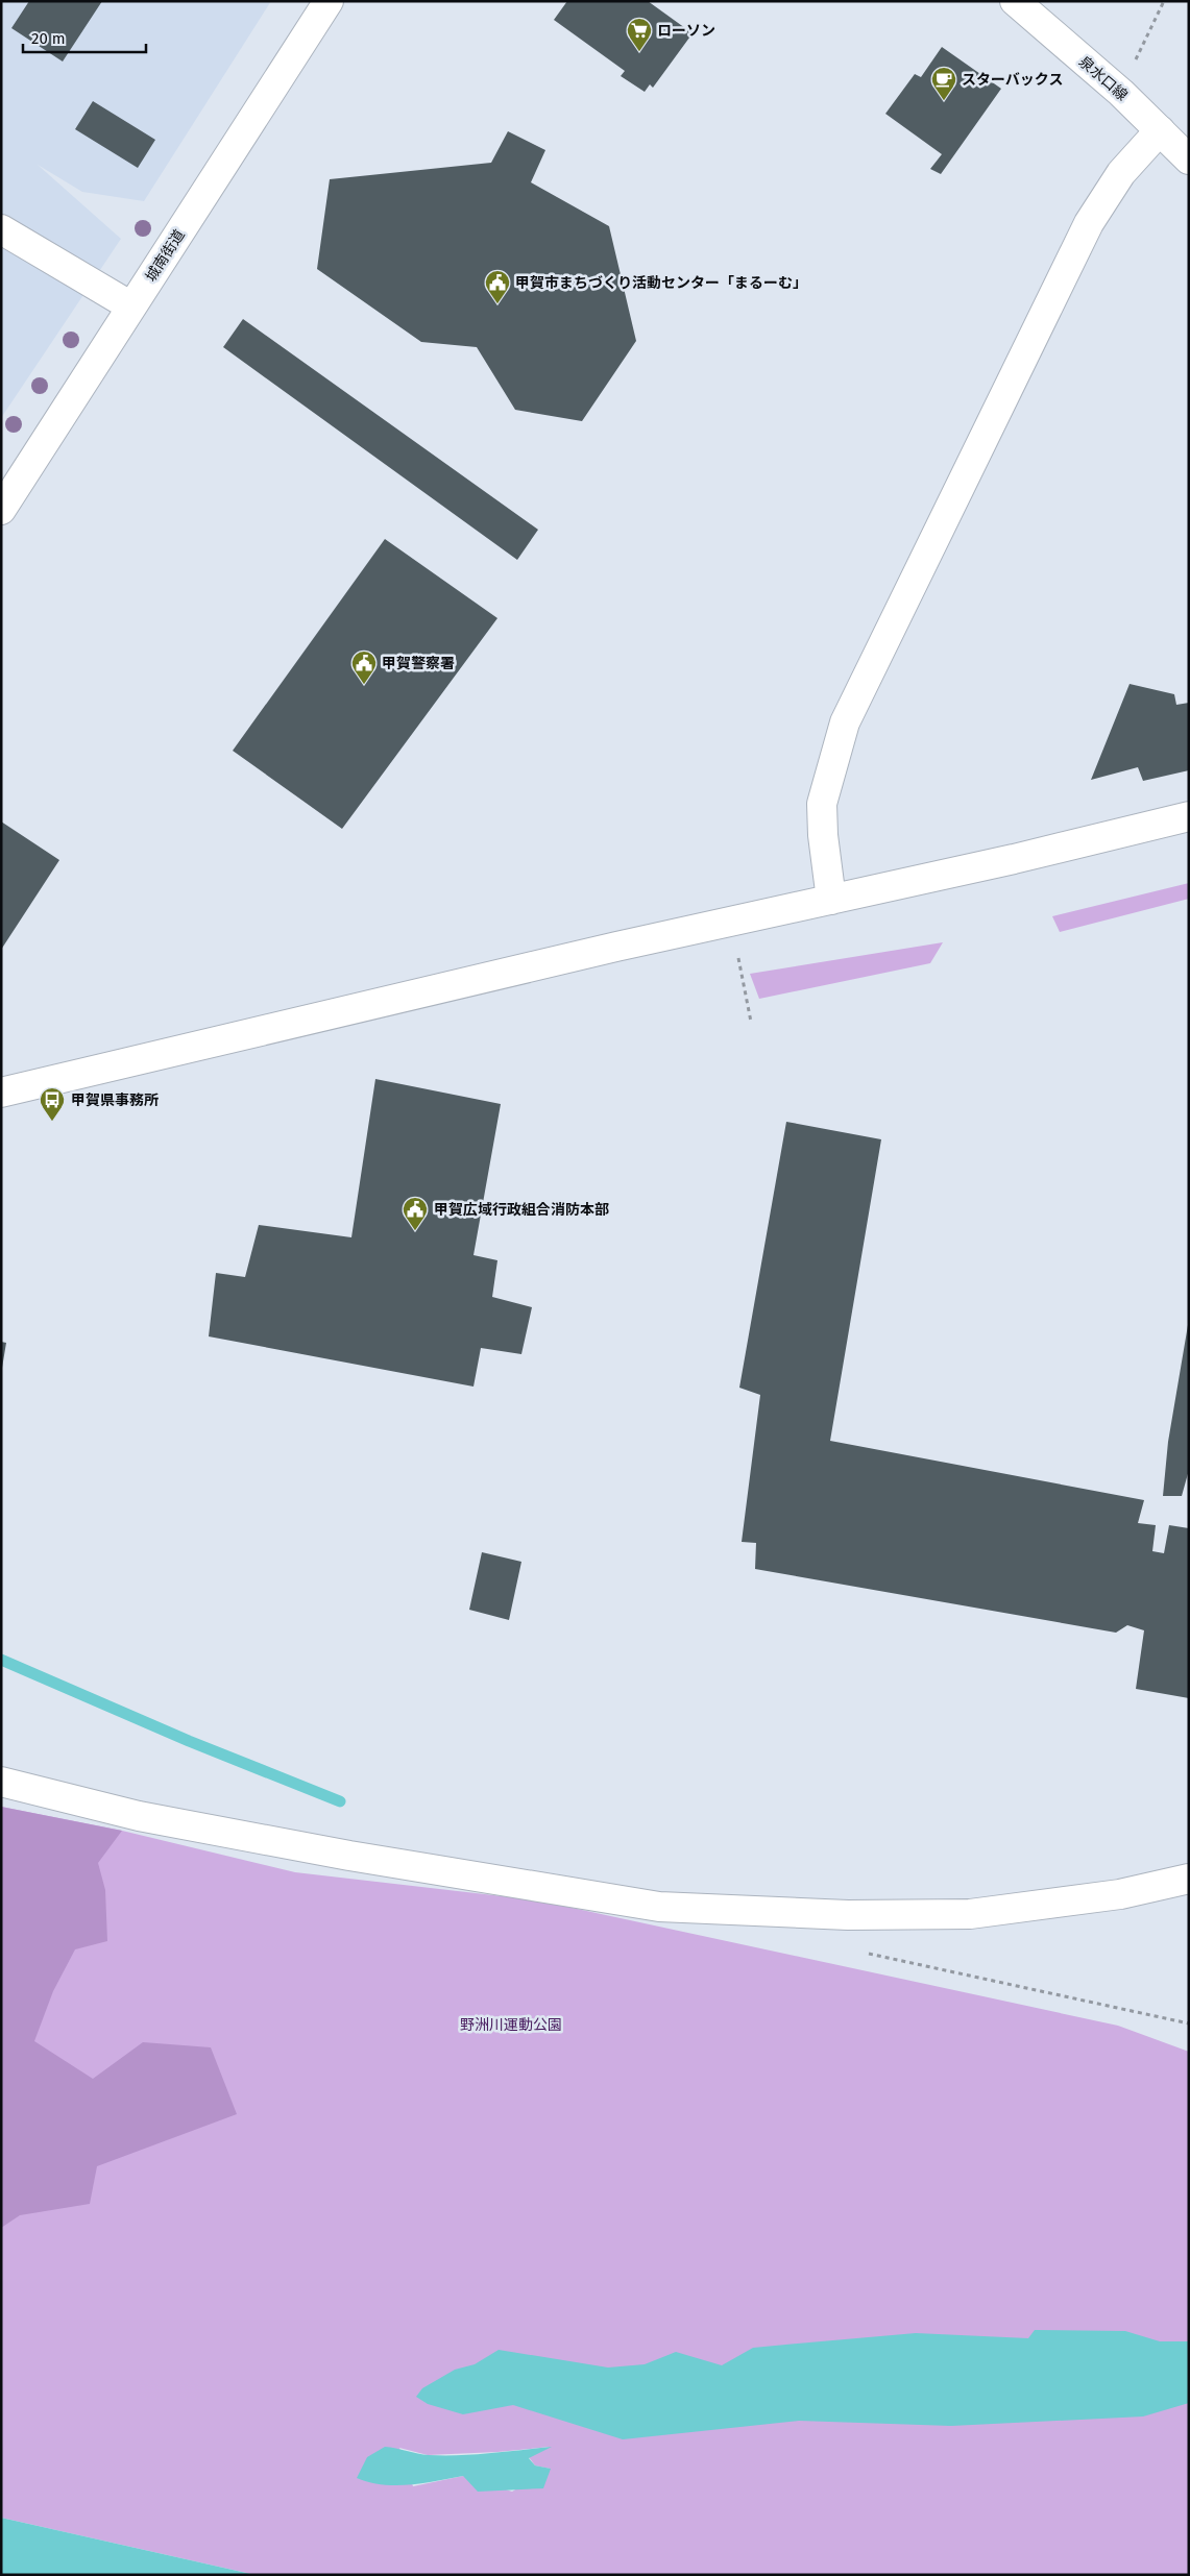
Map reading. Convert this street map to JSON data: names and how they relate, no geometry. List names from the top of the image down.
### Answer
{
  "streets": {
    "street": ["泉水口線", "城南街道"]
  },
  "parks": ["野洲川運動公園"],
  "places": {
    "supermarket": ["ローソン"],
    "cafe": ["スターバックス"],
    "public building": ["甲賀市まちづくり活動センター「まるーむ」", "甲賀警察署", "甲賀広域行政組合消防本部"],
    "bus stop": ["甲賀県事務所"]
  },
  "scale_bar": "20 m"
}
